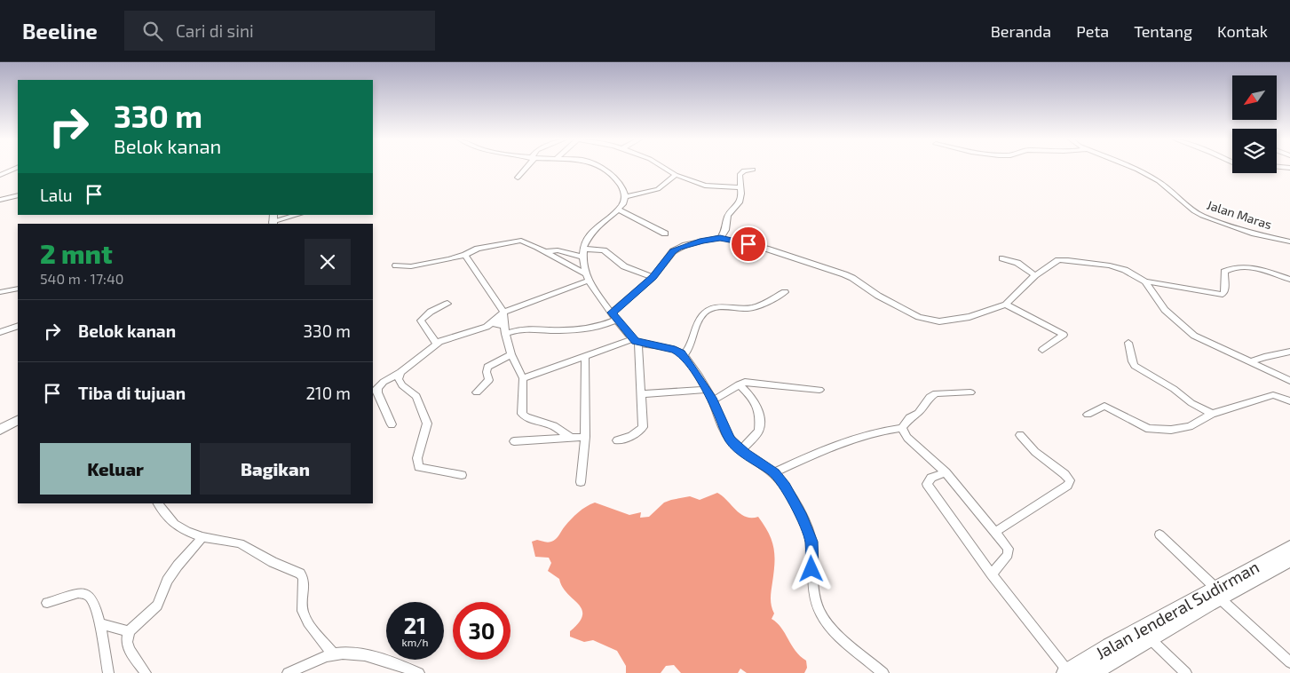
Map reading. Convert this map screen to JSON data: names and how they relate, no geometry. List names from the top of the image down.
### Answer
{
  "streets": {
    "highway": ["Jalan Jenderal Sudirman"],
    "street": ["Jalan Maras"]
  },
  "north": "bottom left",
  "page": {
    "header": "Beeline",
    "search": "Cari di sini",
    "nav": [
      "Beranda",
      "Peta",
      "Tentang",
      "Kontak"
    ],
    "turn": ["330 m", "Belok kanan"],
    "then": "Lalu",
    "heading": ["2 mnt", "540 m · 17:40"],
    "list": [
      {
        "name": "Belok kanan",
        "value": "330 m"
      },
      {
        "name": "Tiba di tujuan",
        "value": "210 m"
      }
    ],
    "buttons": ["Keluar", "Bagikan"],
    "speed": "21 km/h",
    "limit": "30"
  }
}
